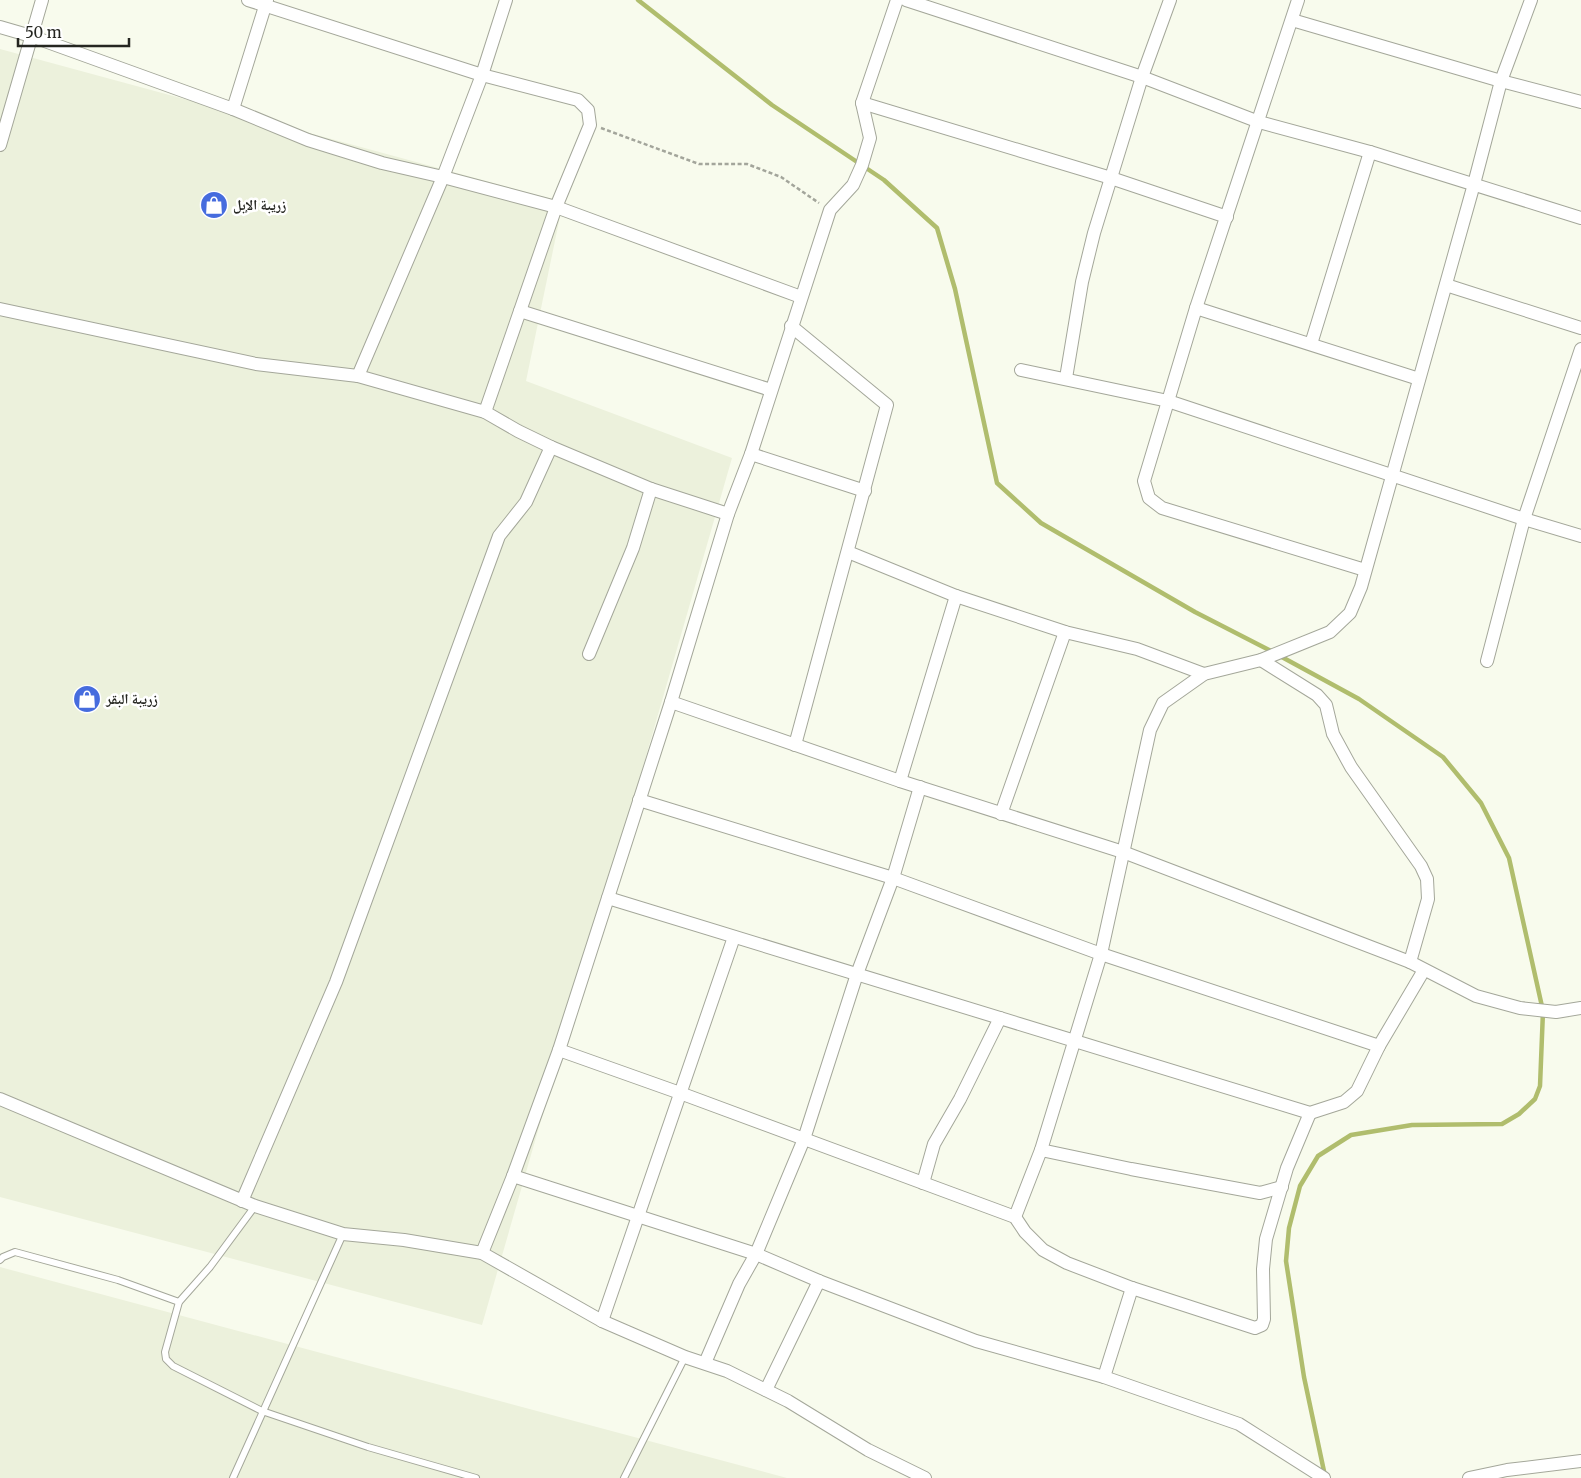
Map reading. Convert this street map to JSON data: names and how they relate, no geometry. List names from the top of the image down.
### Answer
{
  "places": {
    "shop": ["زريبة الإبل", "زريبة البقر"]
  },
  "scale_bar": "50 m"
}
